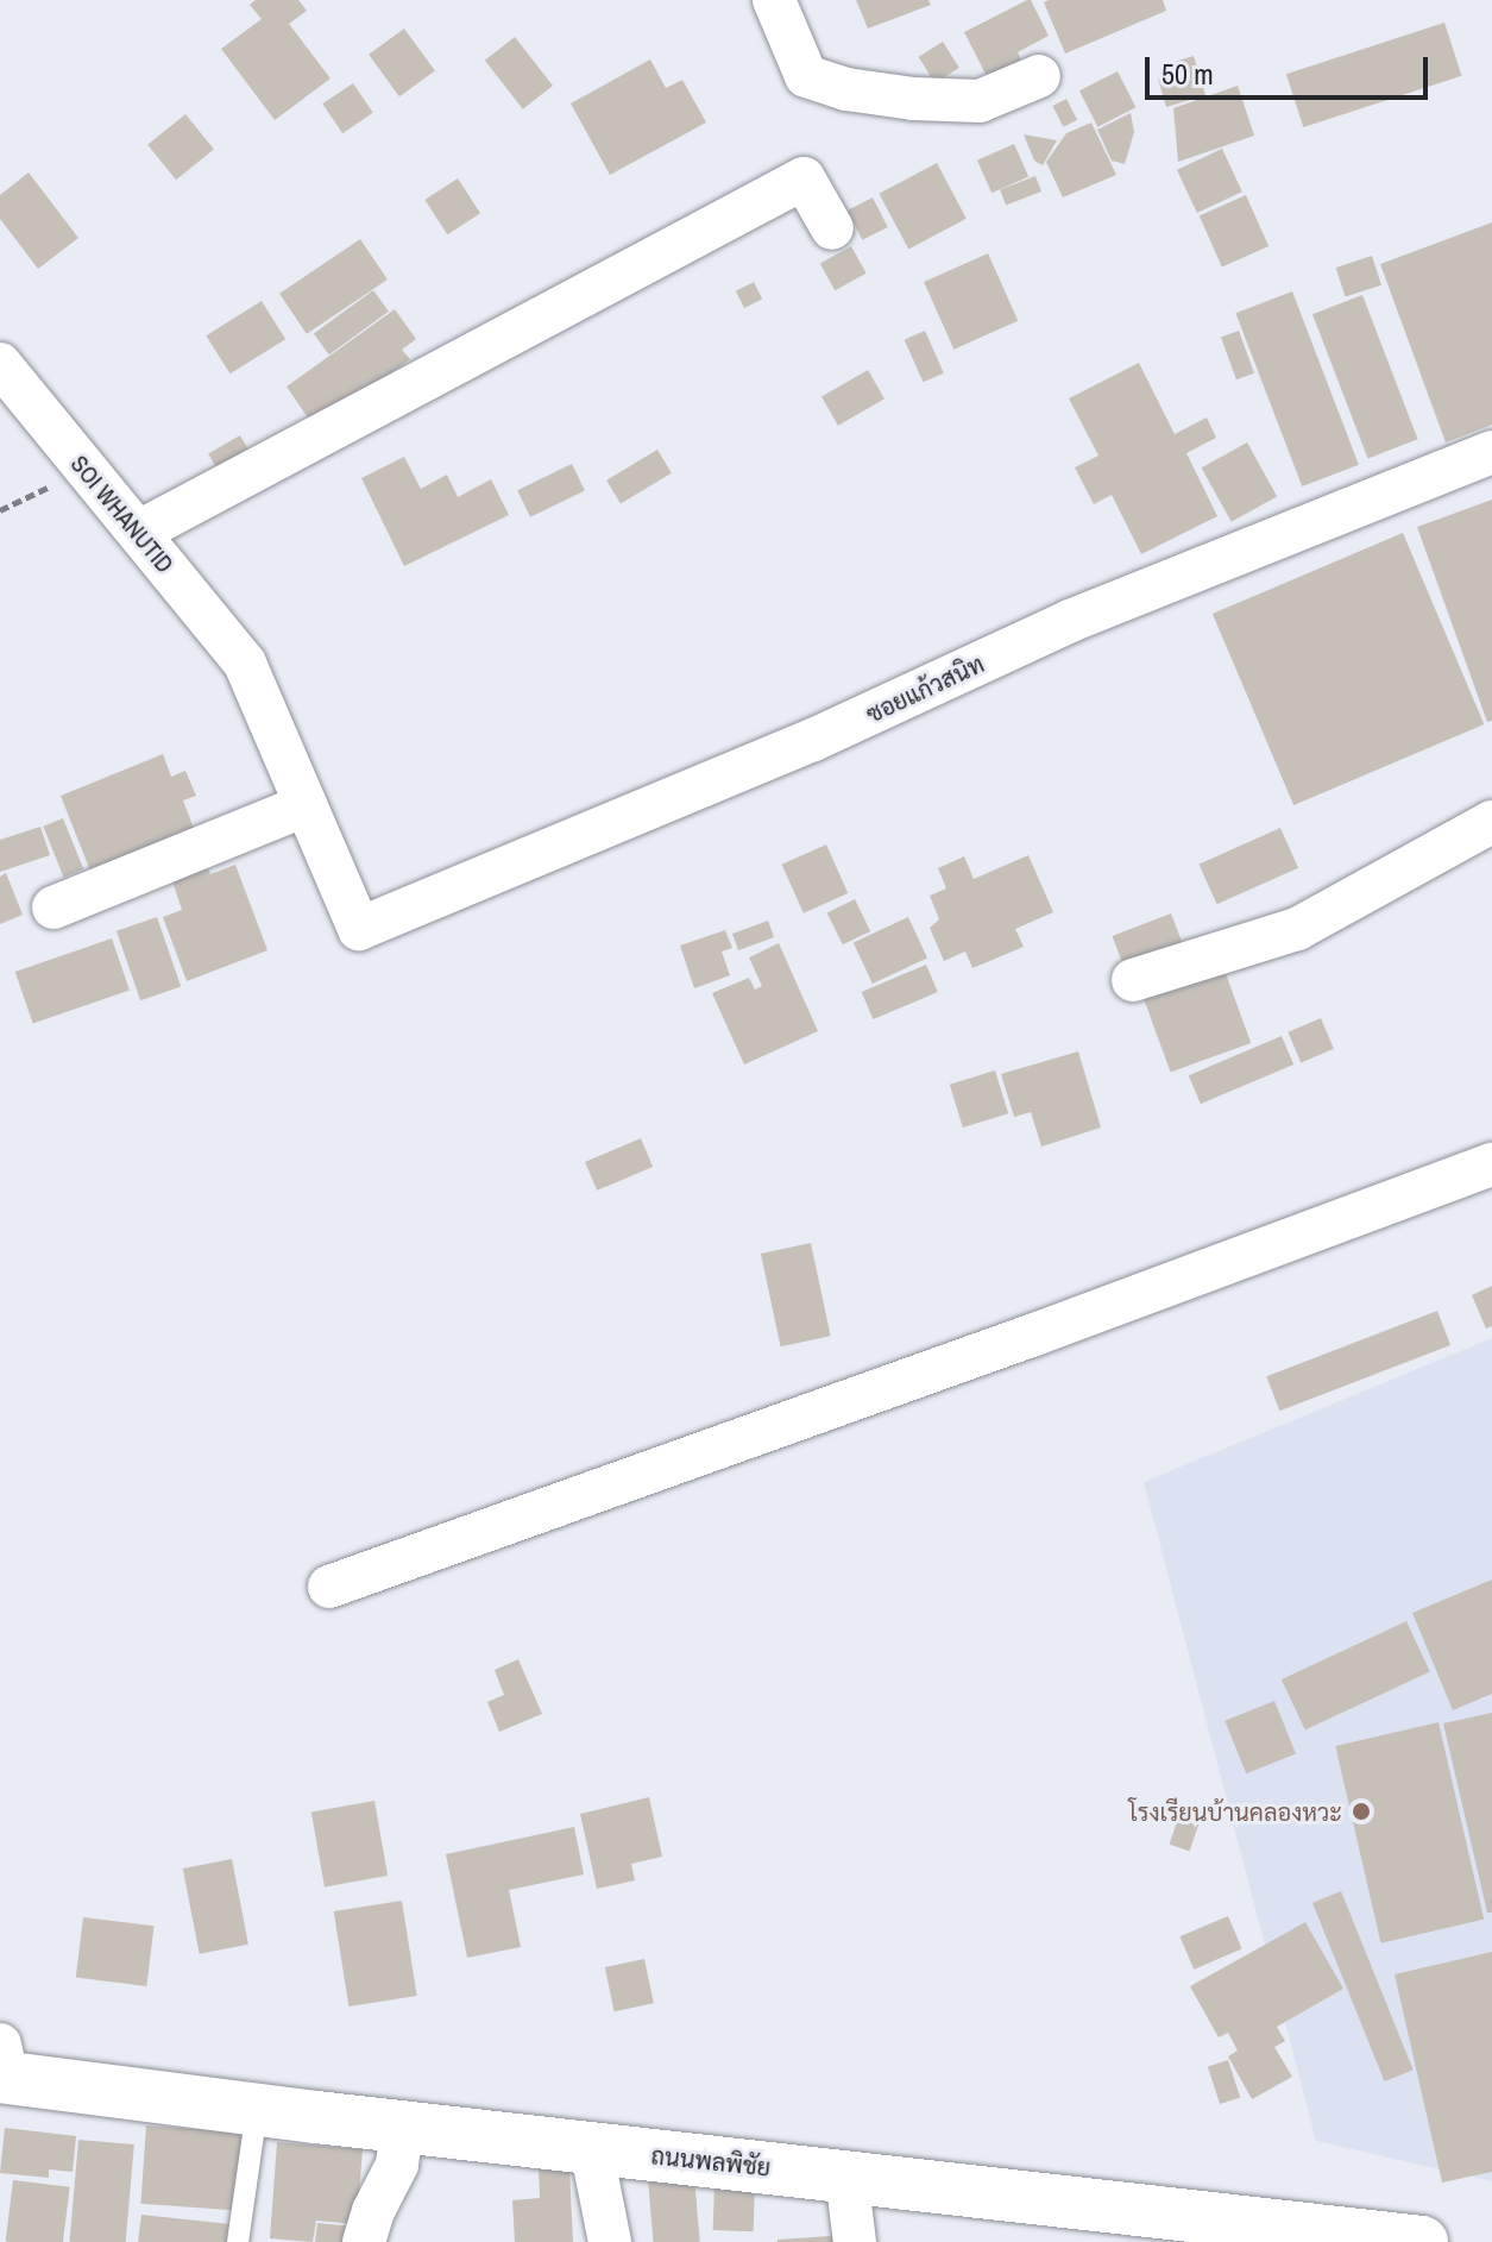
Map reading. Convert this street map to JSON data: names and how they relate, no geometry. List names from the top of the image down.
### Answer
{
  "streets": {
    "street": ["SOI WHANUTID", "ซอยแก้วสนิท", "ถนนพลพิชัย"]
  },
  "crossings": [
    ["SOI WHANUTID", "ซอยแก้วสนิท"]
  ],
  "places": ["โรงเรียนบ้านคลองหวะ"],
  "scale_bar": "50 m"
}
